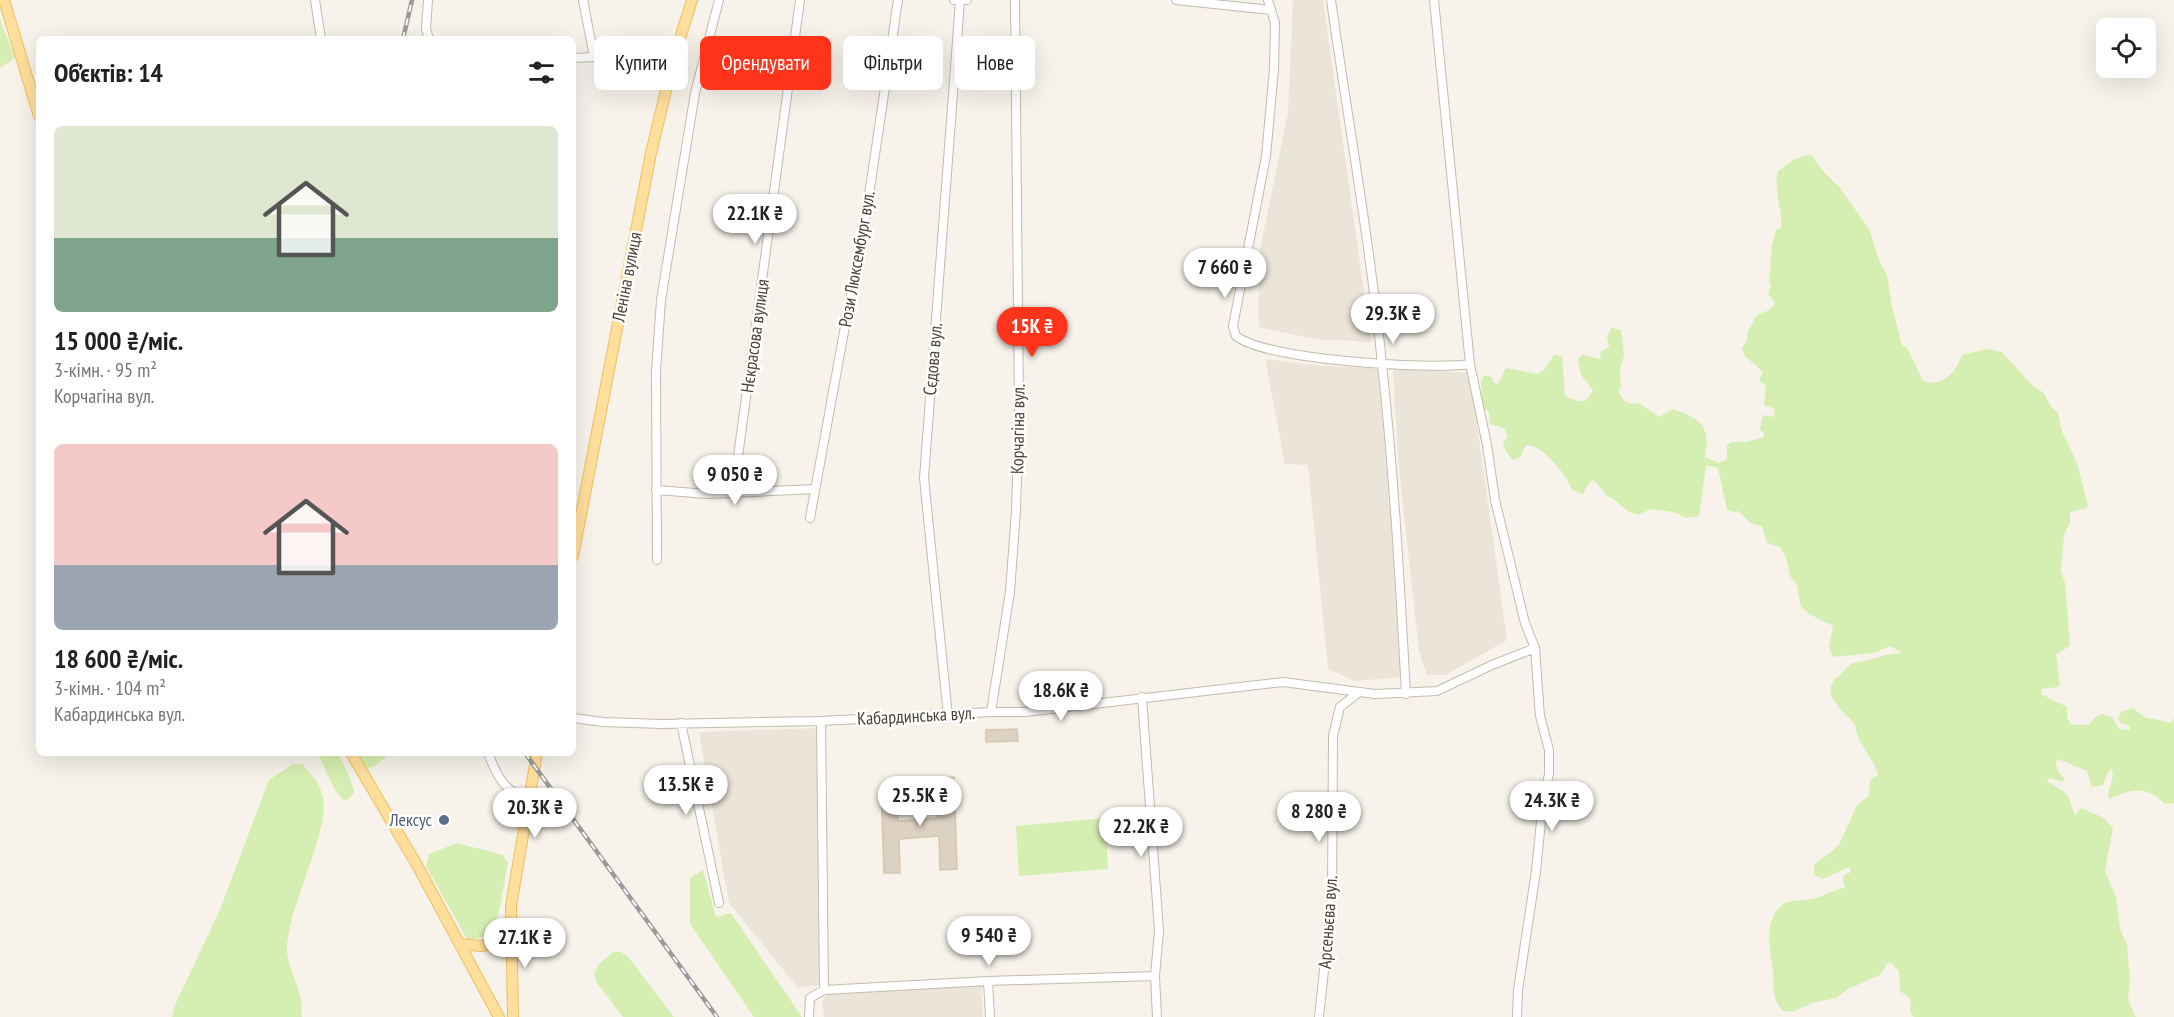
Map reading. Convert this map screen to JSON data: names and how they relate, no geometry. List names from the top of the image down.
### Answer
{
  "streets": {
    "main road": ["Леніна вулиця"],
    "street": [
      "Рози Люксембург вул.",
      "Нєкрасова вулиця",
      "Сєдова вул.",
      "Корчагіна вул.",
      "Кабардинська вул.",
      "Арсеньєва вул."
    ]
  },
  "crossings": [
    ["Сєдова вул.", "Кабардинська вул."],
    ["Корчагіна вул.", "Кабардинська вул."],
    ["Кабардинська вул.", "Арсеньєва вул."]
  ],
  "places": ["Лексус"],
  "page": {
    "chip": [
      "Купити",
      "Орендувати",
      "Фільтри",
      "Нове"
    ],
    "heading": "Об’єктів: 14",
    "list": [
      {
        "name": "15 000 ₴/міс.",
        "note": "3-кімн. · 95 m² · Корчагіна вул."
      },
      {
        "name": "18 600 ₴/міс.",
        "note": "3-кімн. · 104 m² · Кабардинська вул."
      }
    ],
    "price": [
      "22.1K ₴",
      "7 660 ₴",
      "29.3K ₴",
      "15K ₴",
      "9 050 ₴",
      "18.6K ₴",
      "13.5K ₴",
      "25.5K ₴",
      "24.3K ₴",
      "20.3K ₴",
      "8 280 ₴",
      "22.2K ₴",
      "9 540 ₴",
      "27.1K ₴"
    ]
  }
}
